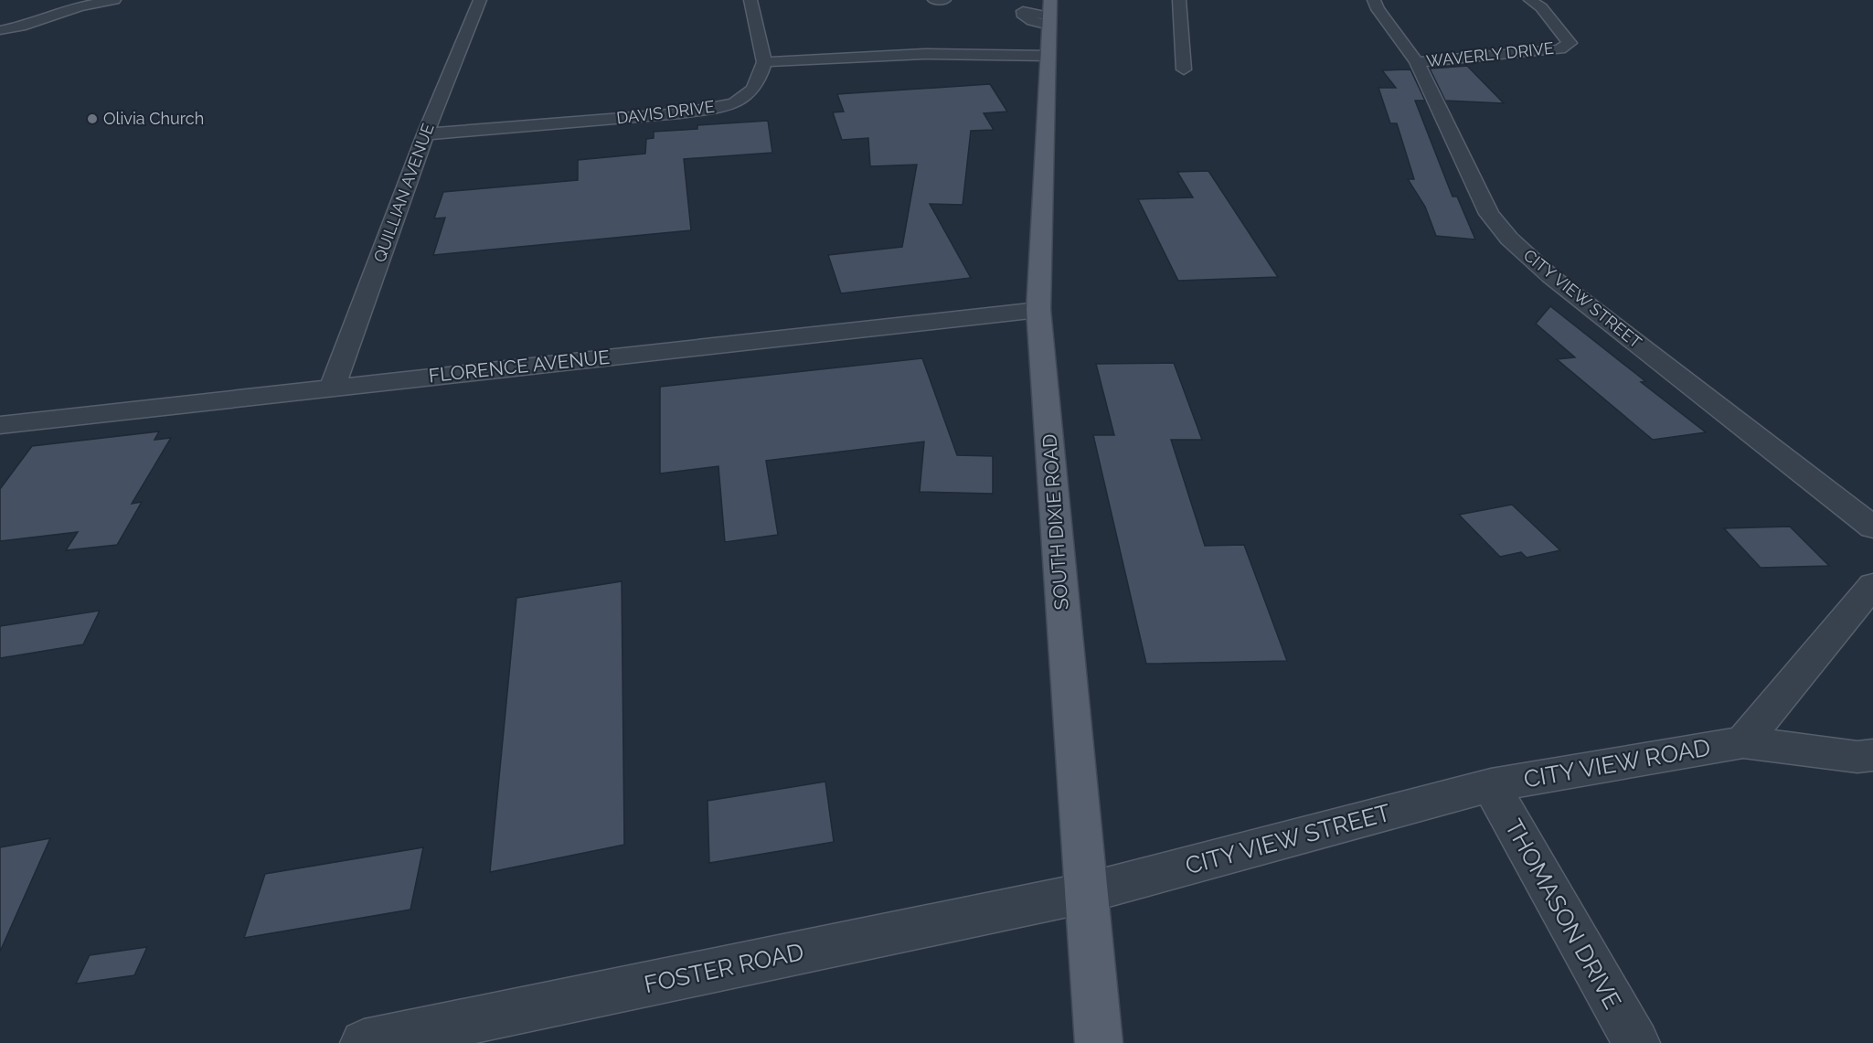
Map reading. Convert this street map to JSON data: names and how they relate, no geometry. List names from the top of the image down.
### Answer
{
  "streets": {
    "main road": ["SOUTH DIXIE ROAD"],
    "street": [
      "WAVERLY DRIVE",
      "DAVIS DRIVE",
      "QUILLIAN AVENUE",
      "CITY VIEW STREET",
      "FLORENCE AVENUE",
      "CITY VIEW ROAD",
      "THOMASON DRIVE",
      "FOSTER ROAD"
    ]
  },
  "crossings": [
    ["WAVERLY DRIVE", "CITY VIEW STREET"],
    ["DAVIS DRIVE", "QUILLIAN AVENUE"],
    ["QUILLIAN AVENUE", "FLORENCE AVENUE"],
    ["CITY VIEW STREET", "SOUTH DIXIE ROAD"],
    ["CITY VIEW STREET", "CITY VIEW ROAD"],
    ["CITY VIEW STREET", "THOMASON DRIVE"],
    ["CITY VIEW STREET", "FOSTER ROAD"],
    ["FLORENCE AVENUE", "SOUTH DIXIE ROAD"],
    ["SOUTH DIXIE ROAD", "FOSTER ROAD"],
    ["CITY VIEW ROAD", "THOMASON DRIVE"]
  ],
  "places": ["Olivia Church"]
}
